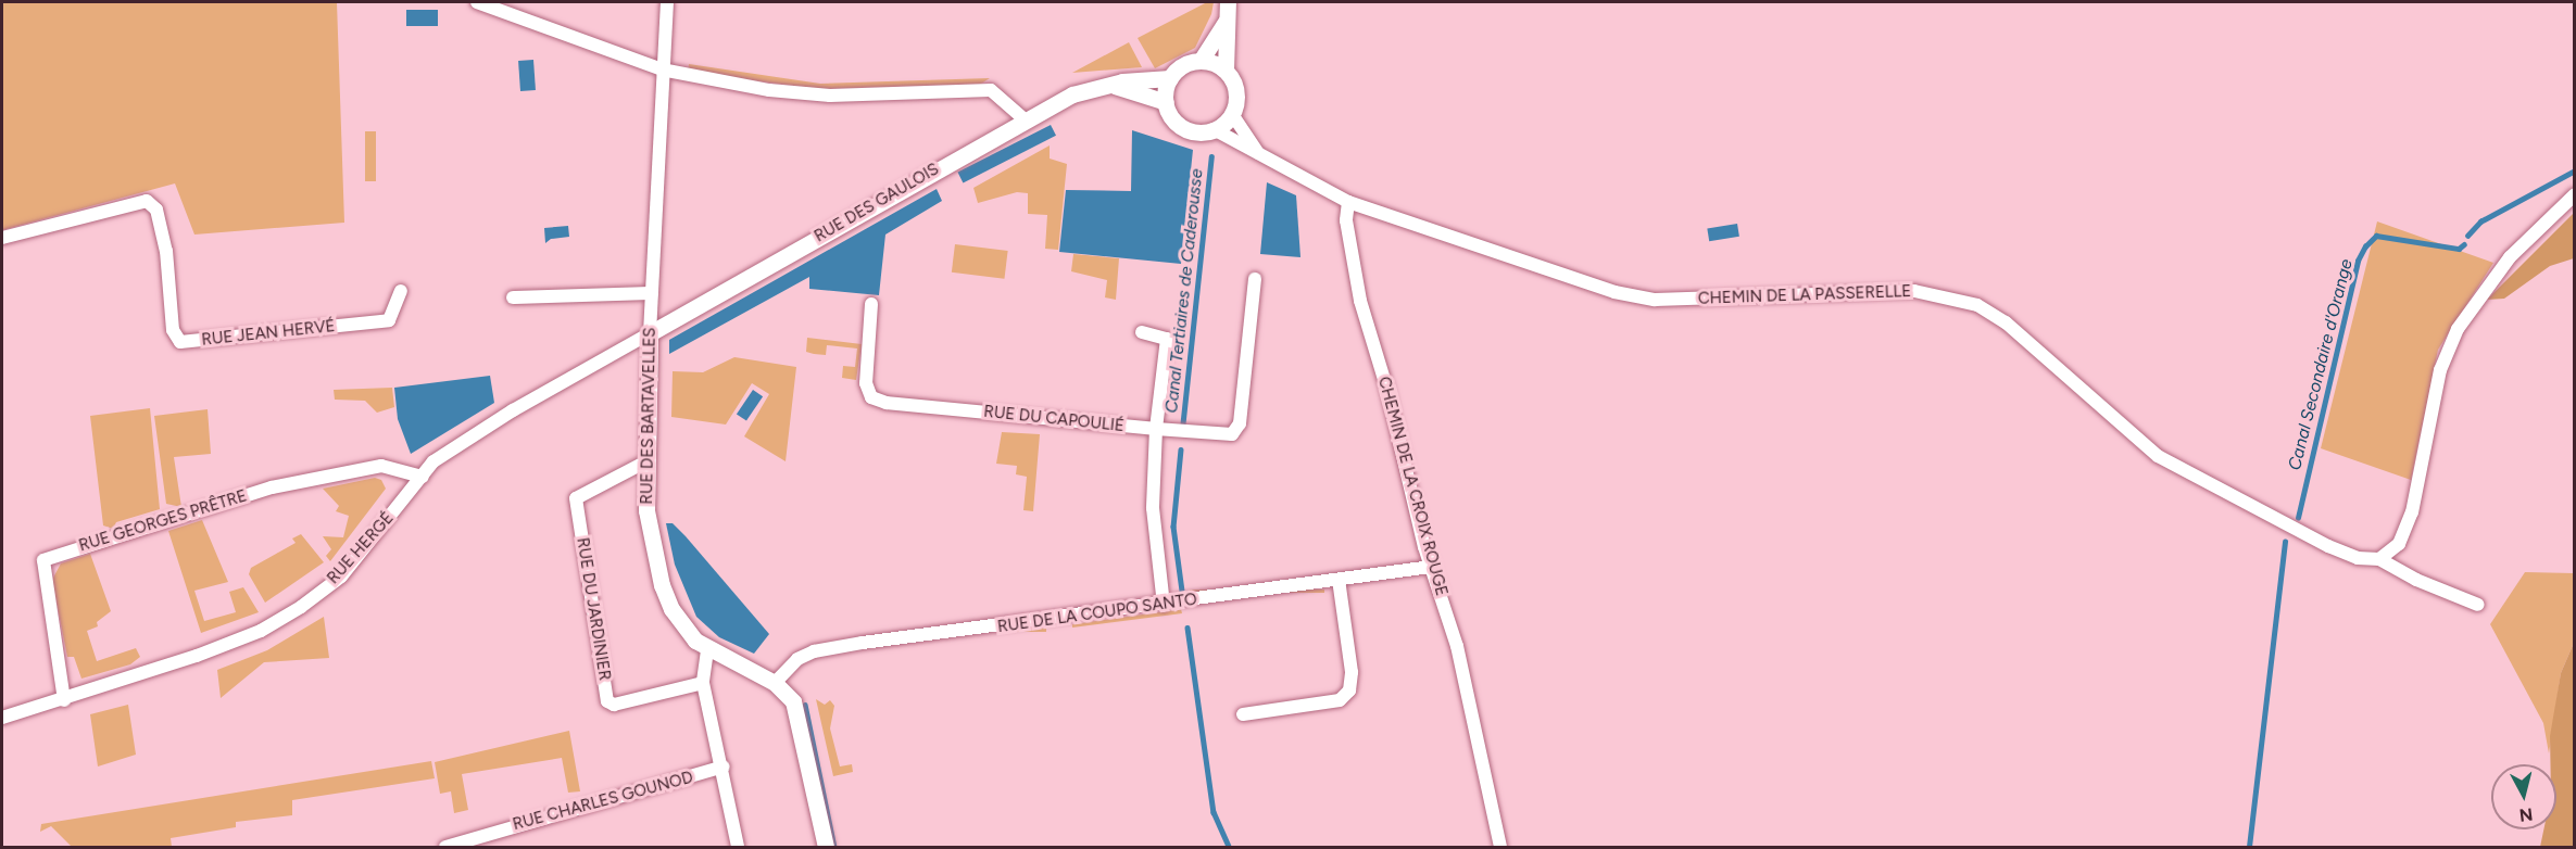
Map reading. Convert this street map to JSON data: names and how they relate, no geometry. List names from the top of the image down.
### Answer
{
  "streets": {
    "street": [
      "RUE DES GAULOIS",
      "CHEMIN DE LA PASSERELLE",
      "RUE JEAN HERVÉ",
      "RUE DES BARTAVELLES",
      "RUE DU CAPOULIÉ",
      "CHEMIN DE LA CROIX ROUGE",
      "RUE GEORGES PRÊTRE",
      "RUE HERGÉ",
      "RUE DU JARDINIER",
      "RUE DE LA COUPO SANTO",
      "RUE CHARLES GOUNOD"
    ]
  },
  "crossings": [
    ["RUE DES GAULOIS", "RUE DES BARTAVELLES"],
    ["RUE DES GAULOIS", "RUE HERGÉ"],
    ["CHEMIN DE LA PASSERELLE", "CHEMIN DE LA CROIX ROUGE"],
    ["RUE DES BARTAVELLES", "RUE HERGÉ"],
    ["RUE DES BARTAVELLES", "RUE DU JARDINIER"],
    ["RUE DES BARTAVELLES", "RUE DE LA COUPO SANTO"],
    ["CHEMIN DE LA CROIX ROUGE", "RUE DE LA COUPO SANTO"],
    ["RUE GEORGES PRÊTRE", "RUE HERGÉ"]
  ],
  "water": ["Canal Tertiaires de Caderousse", "Canal Secondaire d'Orange"],
  "north": "bottom"
}
